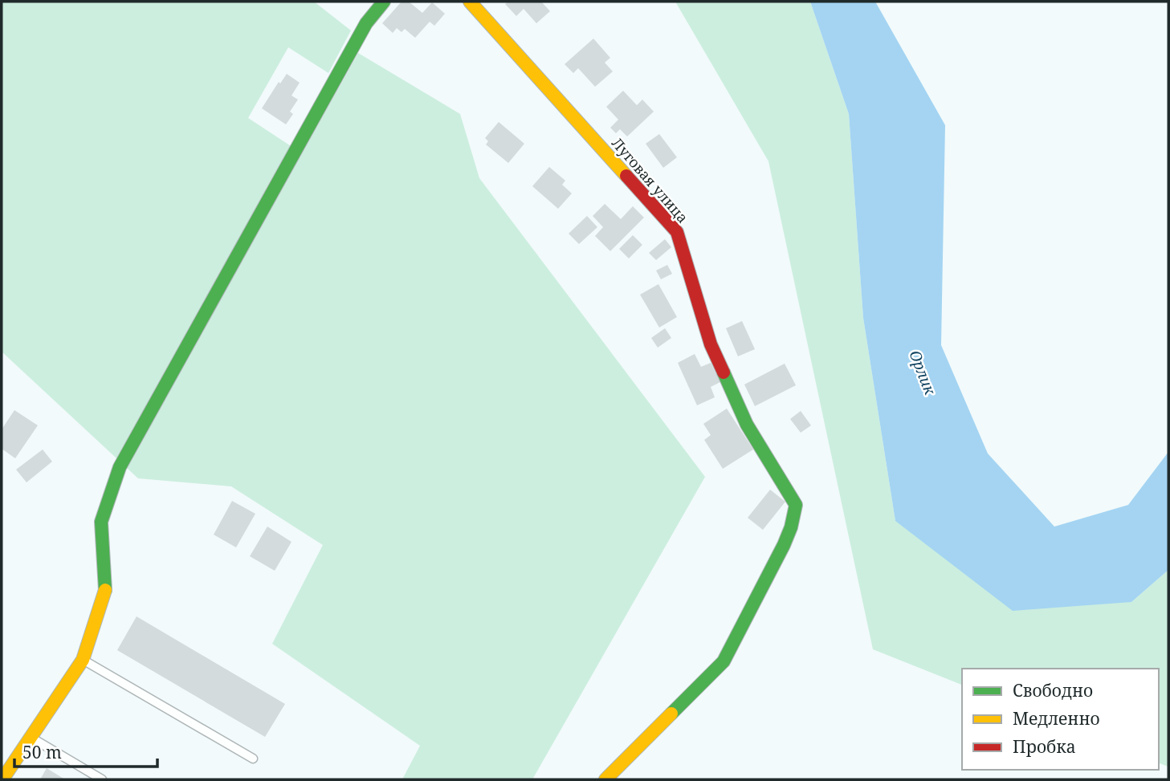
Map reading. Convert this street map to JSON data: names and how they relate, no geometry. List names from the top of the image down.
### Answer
{
  "streets": {
    "street": ["Луговая улица"]
  },
  "water": ["Орлик"],
  "legend": ["Свободно", "Медленно", "Пробка"],
  "scale_bar": "50 m"
}
